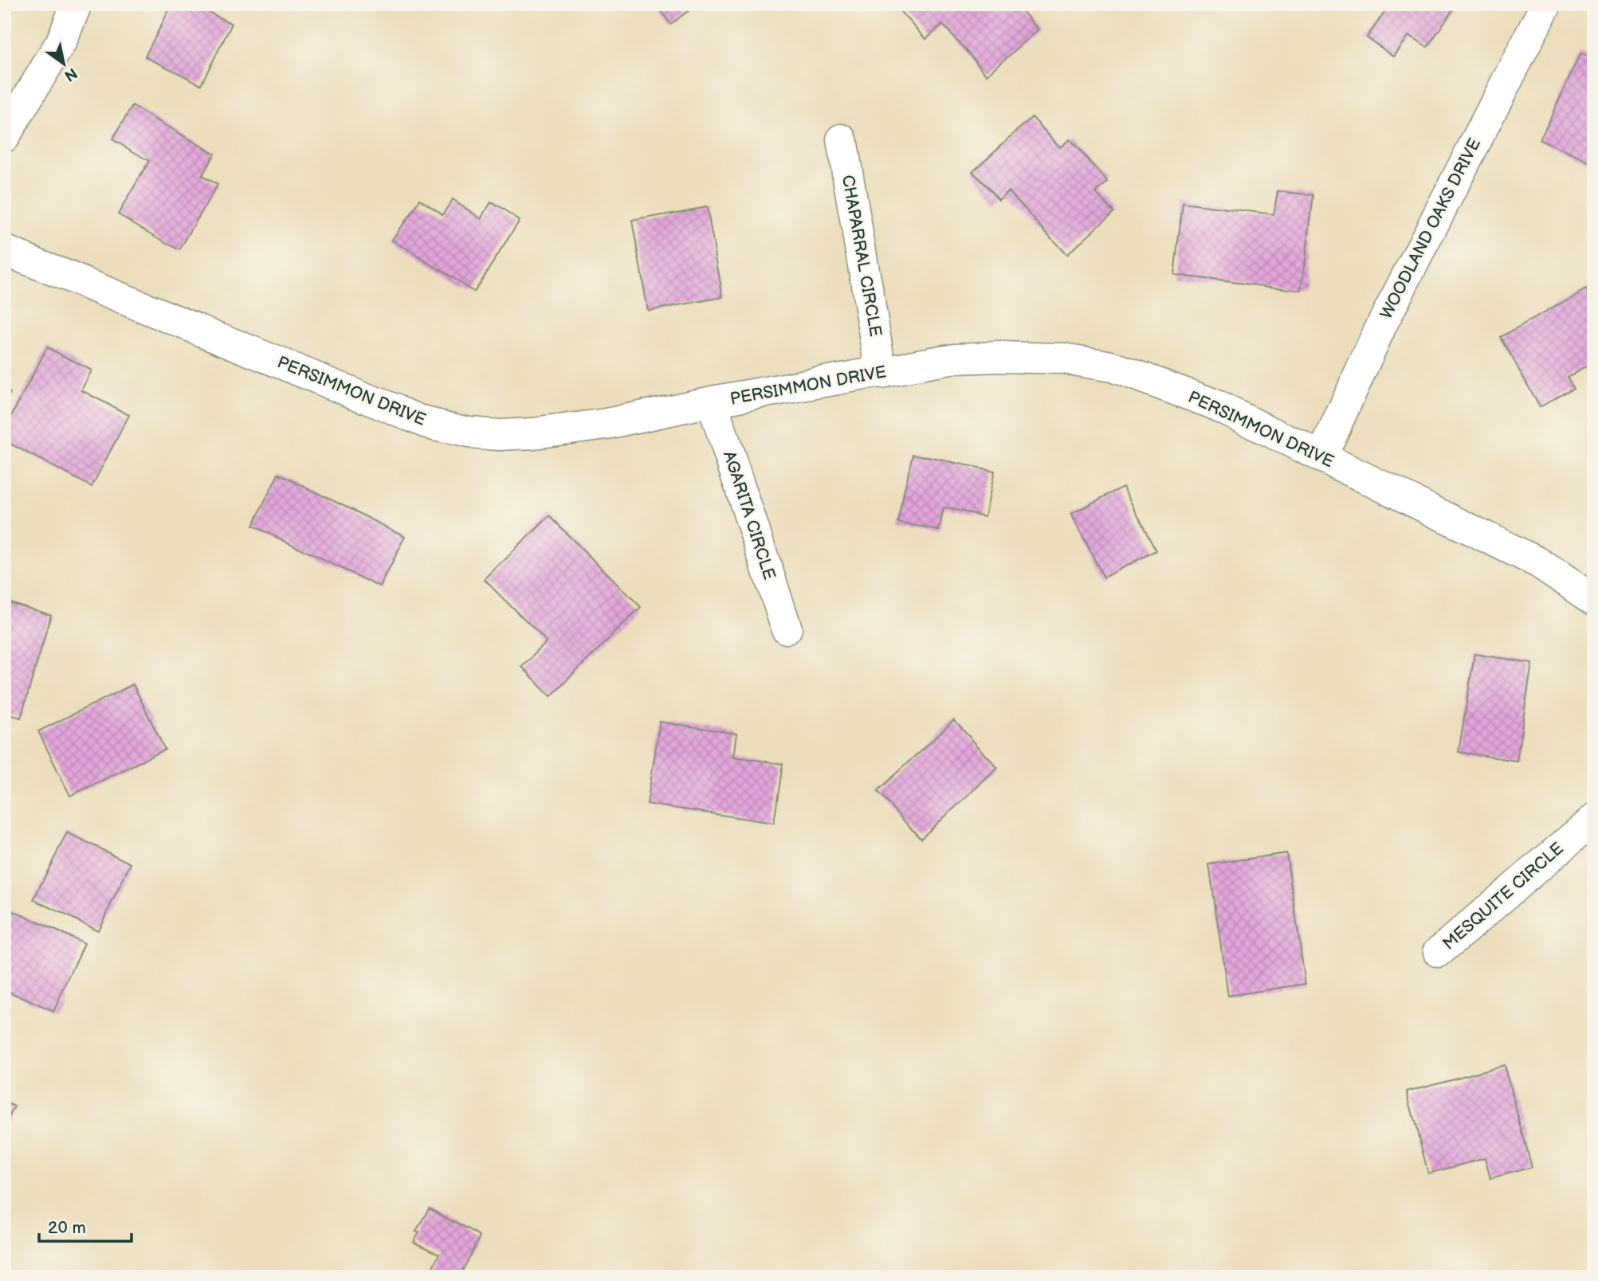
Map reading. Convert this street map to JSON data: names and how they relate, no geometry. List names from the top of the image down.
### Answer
{
  "streets": {
    "street": [
      "WOODLAND OAKS DRIVE",
      "CHAPARRAL CIRCLE",
      "PERSIMMON DRIVE",
      "AGARITA CIRCLE",
      "MESQUITE CIRCLE"
    ]
  },
  "crossings": [
    ["WOODLAND OAKS DRIVE", "PERSIMMON DRIVE"],
    ["CHAPARRAL CIRCLE", "PERSIMMON DRIVE"],
    ["PERSIMMON DRIVE", "AGARITA CIRCLE"]
  ],
  "scale_bar": "20 m",
  "north": "bottom right"
}
